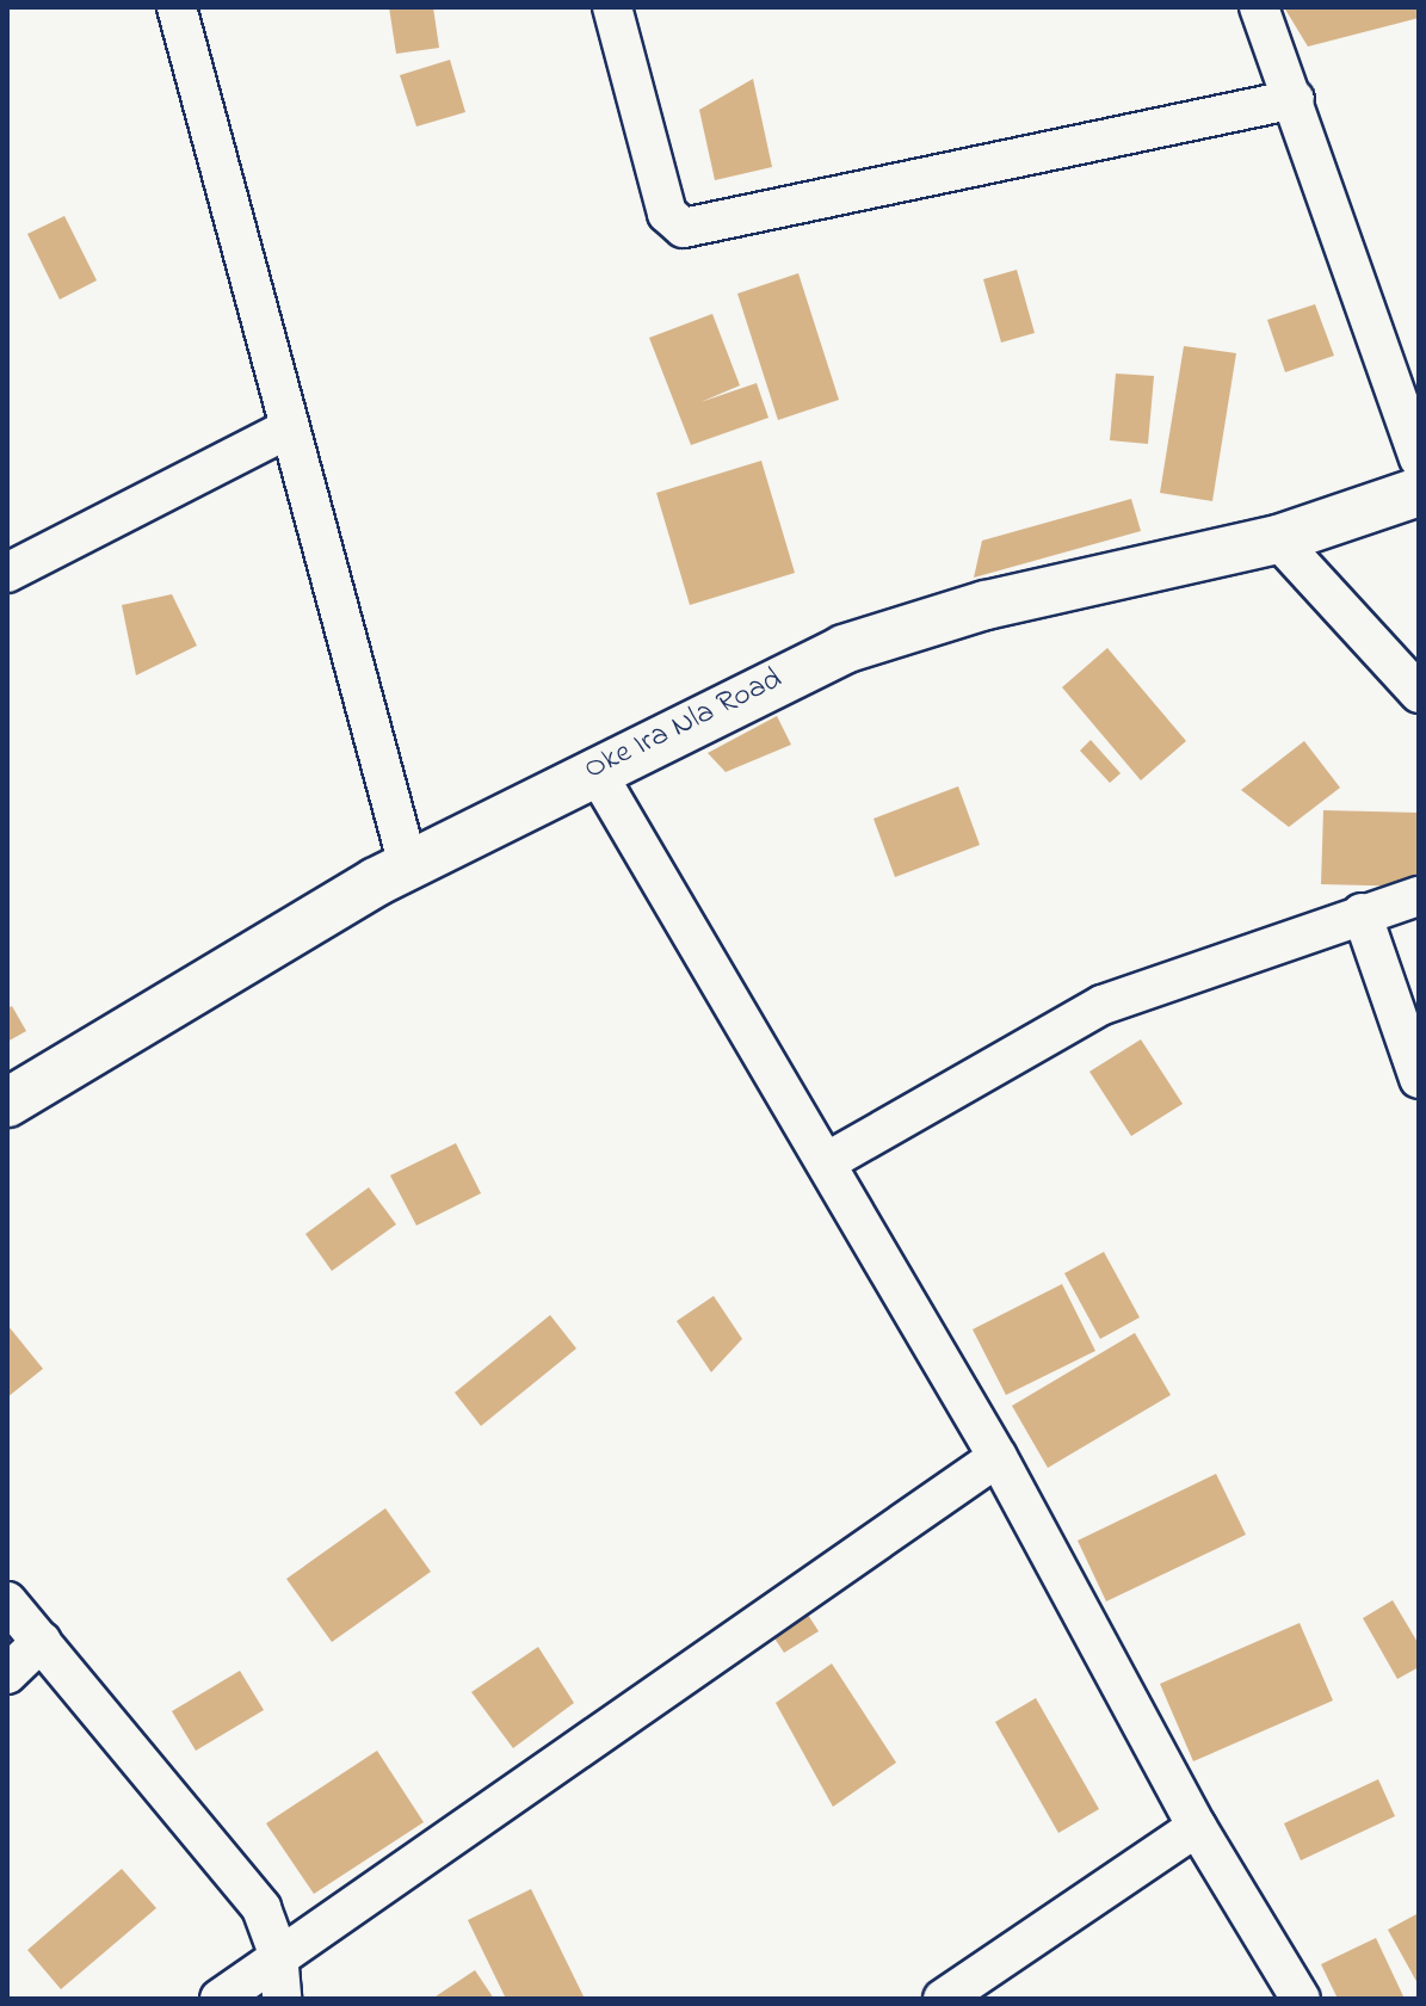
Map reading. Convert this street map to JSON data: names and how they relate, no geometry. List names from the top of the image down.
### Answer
{
  "streets": {
    "street": ["Oke Ira Nla Road"]
  }
}
